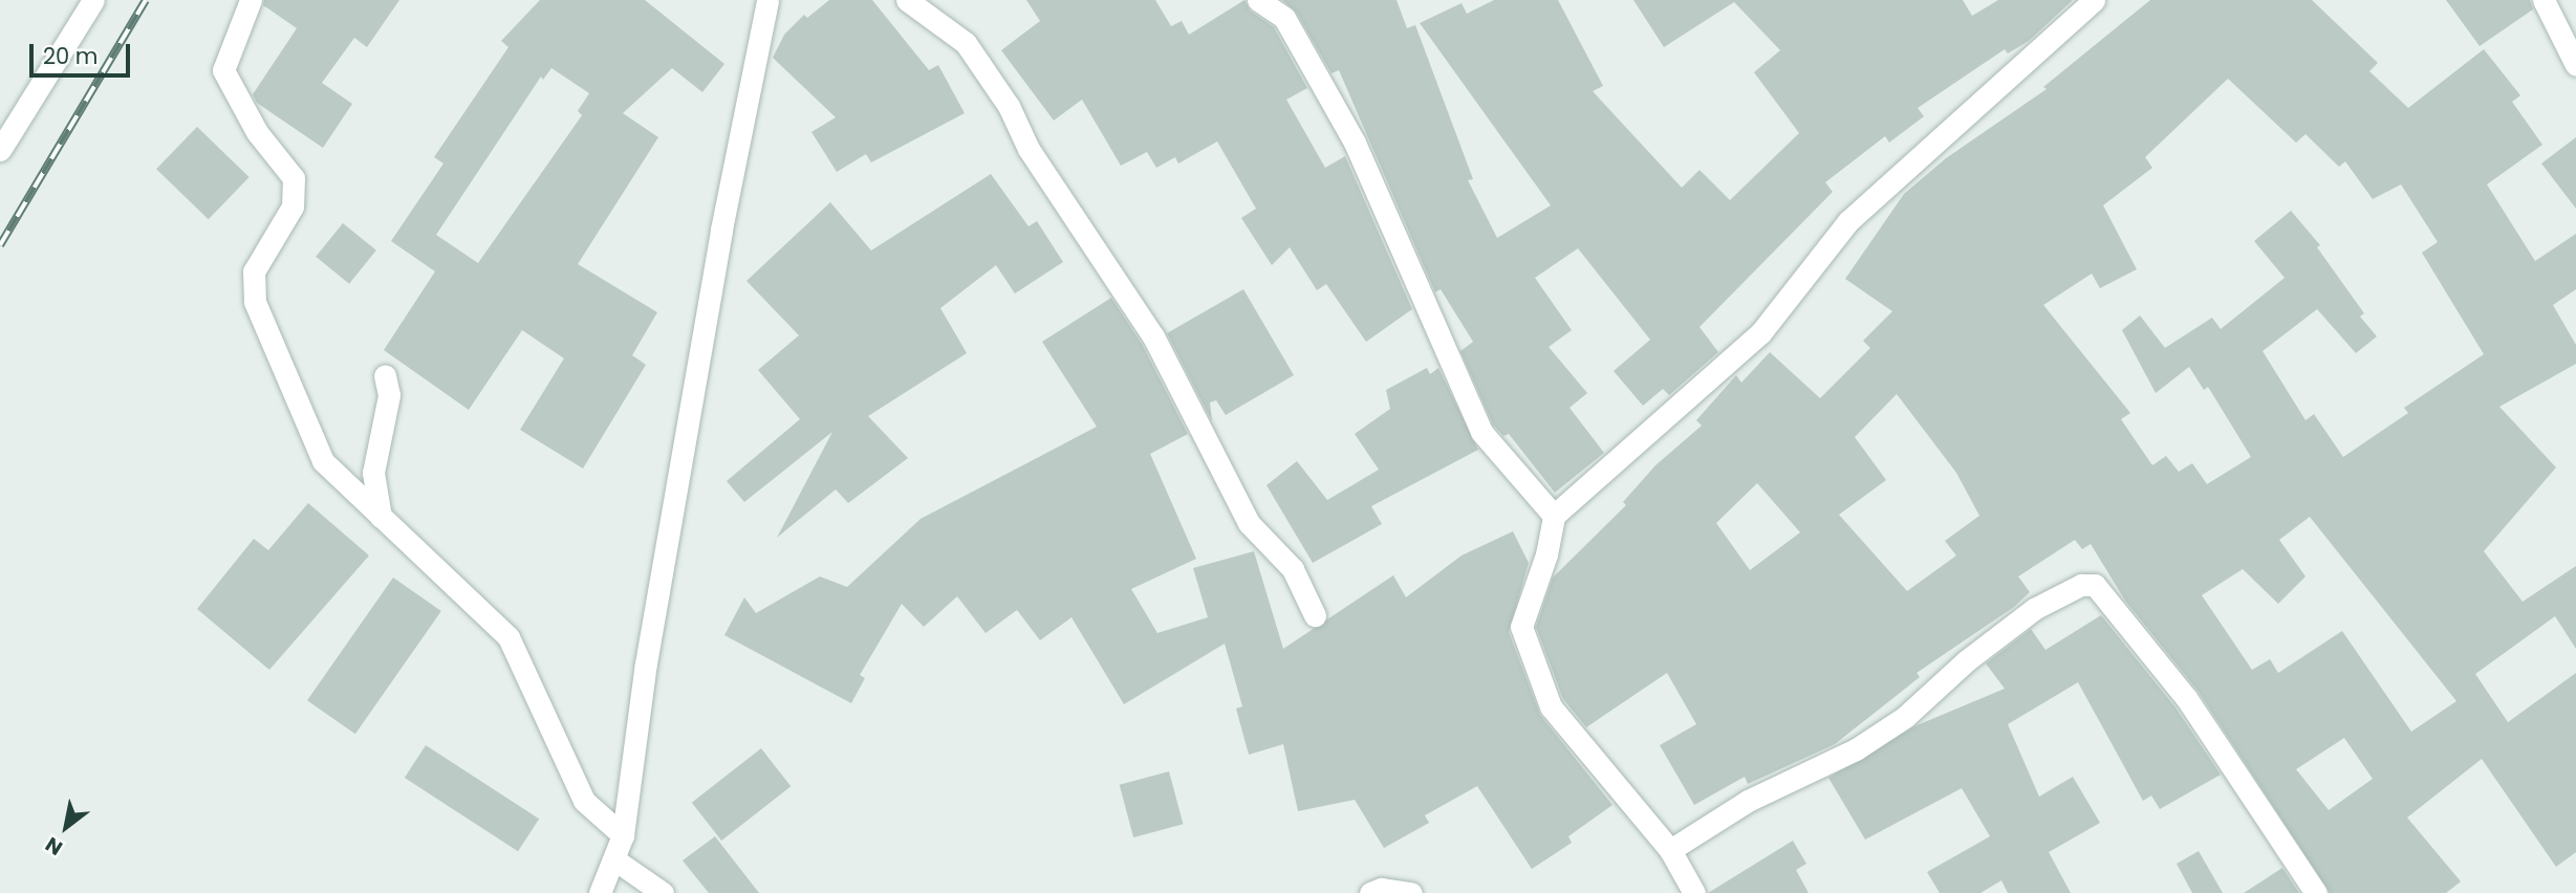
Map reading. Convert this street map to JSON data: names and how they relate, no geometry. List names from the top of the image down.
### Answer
{
  "scale_bar": "20 m",
  "north": "bottom left"
}
